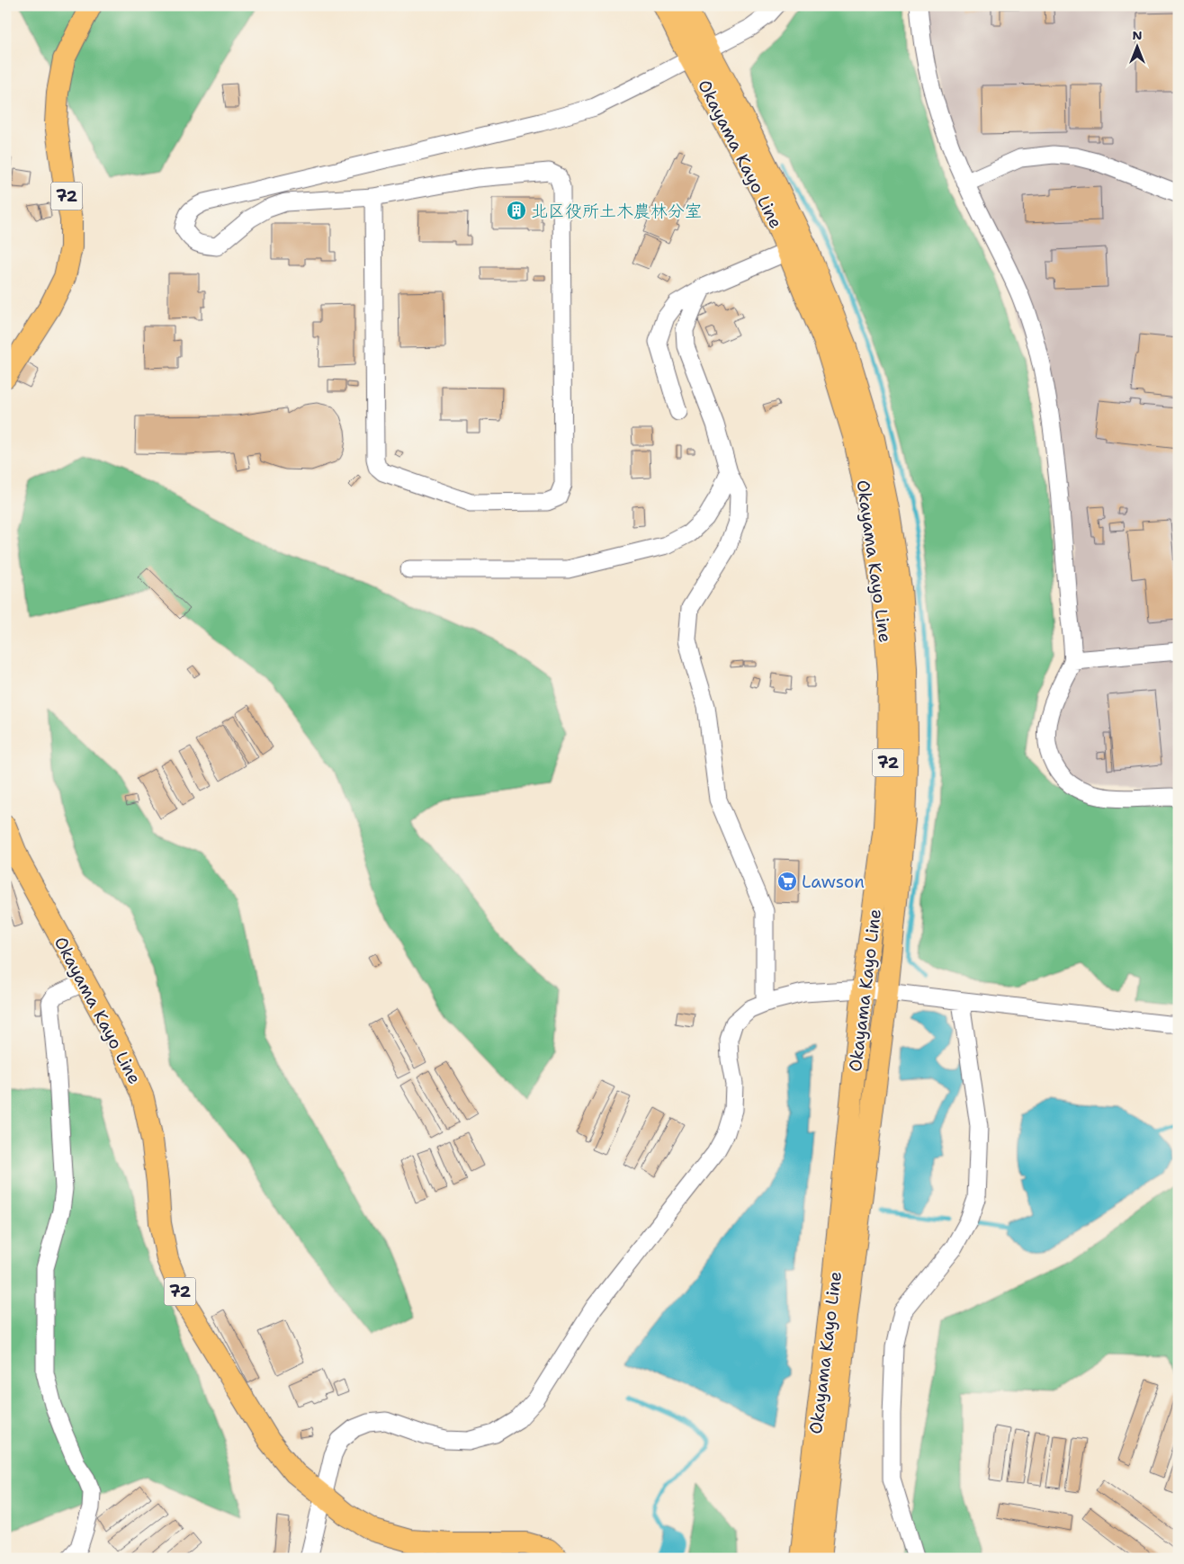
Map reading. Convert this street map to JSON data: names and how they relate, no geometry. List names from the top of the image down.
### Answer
{
  "streets": {
    "main road": ["Okayama Kayo Line", "72"]
  },
  "places": {
    "building": ["北区役所土木農林分室"],
    "supermarket": ["Lawson"]
  },
  "north": "top"
}
